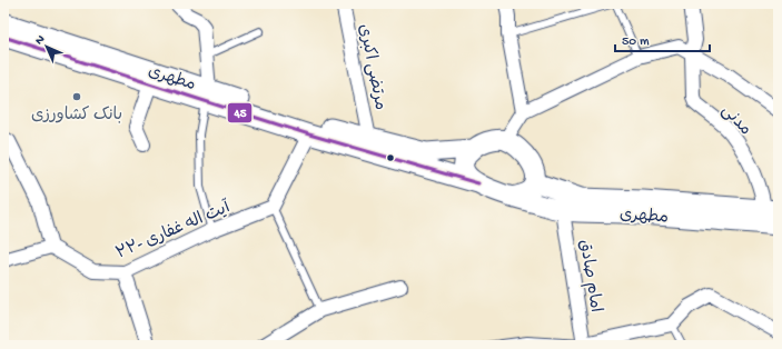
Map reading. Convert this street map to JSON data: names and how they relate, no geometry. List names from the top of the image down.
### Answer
{
  "streets": {
    "main road": ["مطهری"],
    "street": [
      "مرتضی اکبری",
      "مدنی",
      "۲۲- آیت اله غفاری",
      "امام صادق"
    ]
  },
  "crossings": [
    ["مرتضی اکبری", "مطهری"],
    ["مطهری", "مدنی"],
    ["مطهری", "امام صادق"]
  ],
  "places": ["بانک کشاورزی"],
  "lines": ["transit line 45"],
  "scale_bar": "50 m",
  "north": "top left"
}
